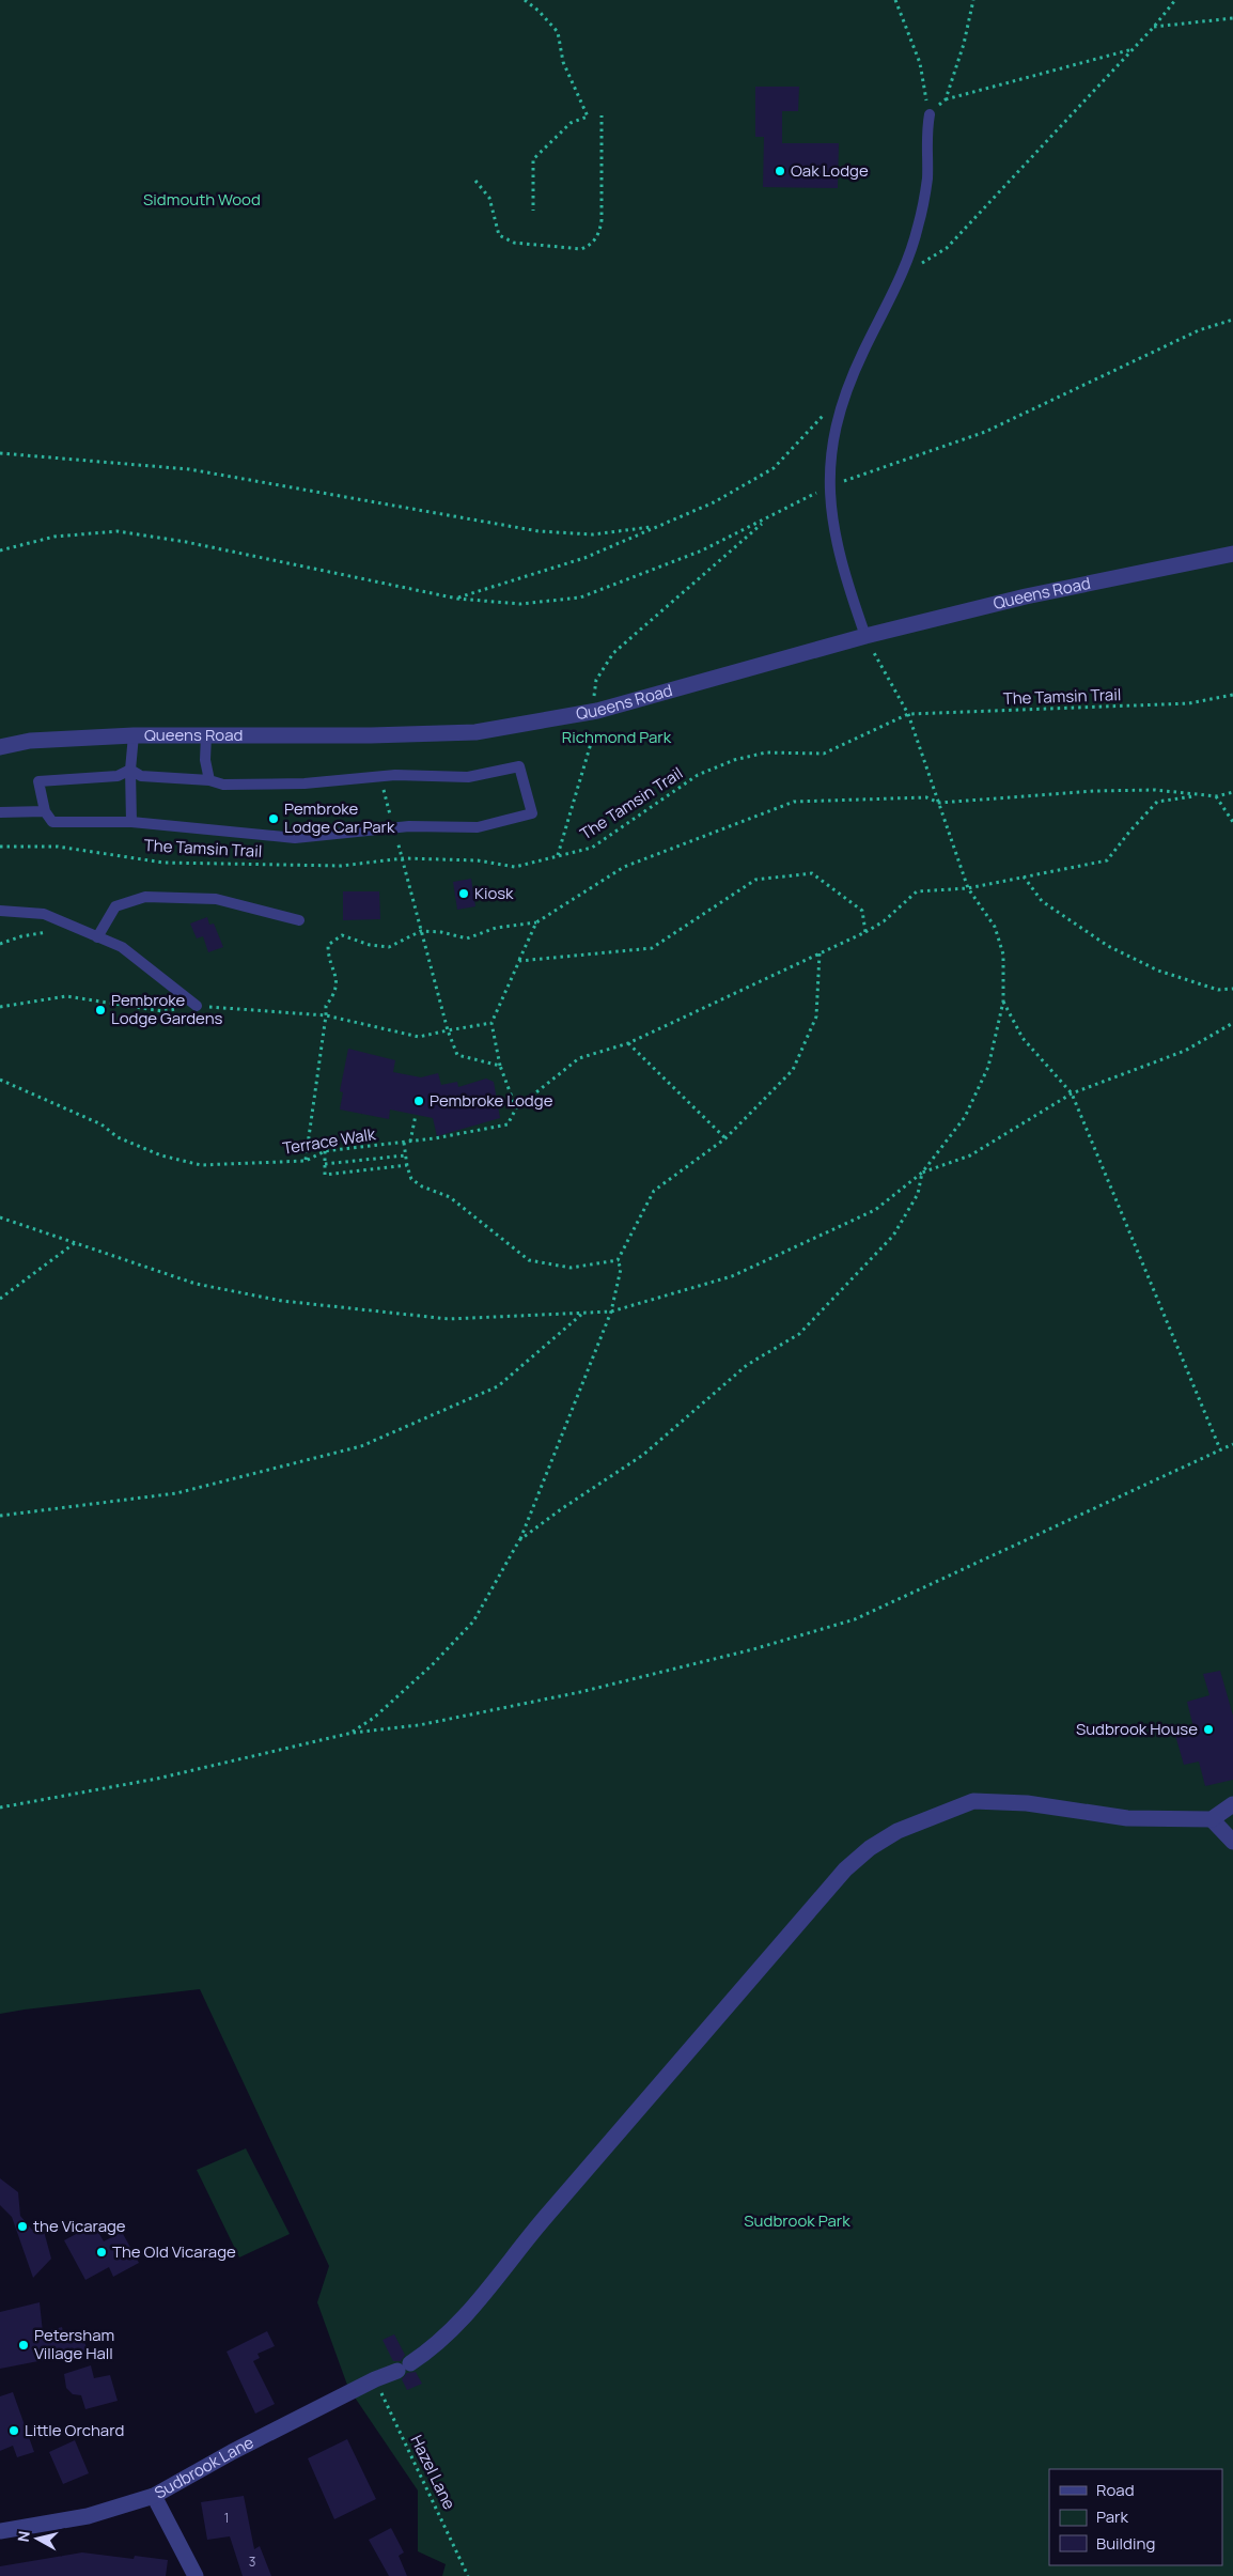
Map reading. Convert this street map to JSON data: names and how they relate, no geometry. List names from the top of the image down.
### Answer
{
  "streets": {
    "street": ["Queens Road", "Sudbrook Lane"],
    "path": ["The Tamsin Trail", "Terrace Walk", "Hazel Lane"]
  },
  "crossings": [
    ["Sudbrook Lane", "Hazel Lane"]
  ],
  "parks": ["Sidmouth Wood", "Richmond Park", "Sudbrook Park"],
  "places": [
    "Oak Lodge",
    "Pembroke Lodge Car Park",
    "Kiosk",
    "Pembroke Lodge Gardens",
    "Pembroke Lodge",
    "Sudbrook House",
    "the Vicarage",
    "The Old Vicarage",
    "Petersham Village Hall",
    "Little Orchard"
  ],
  "house_numbers": ["1", "3"],
  "legend": ["Road", "Park", "Building"],
  "north": "left"
}
